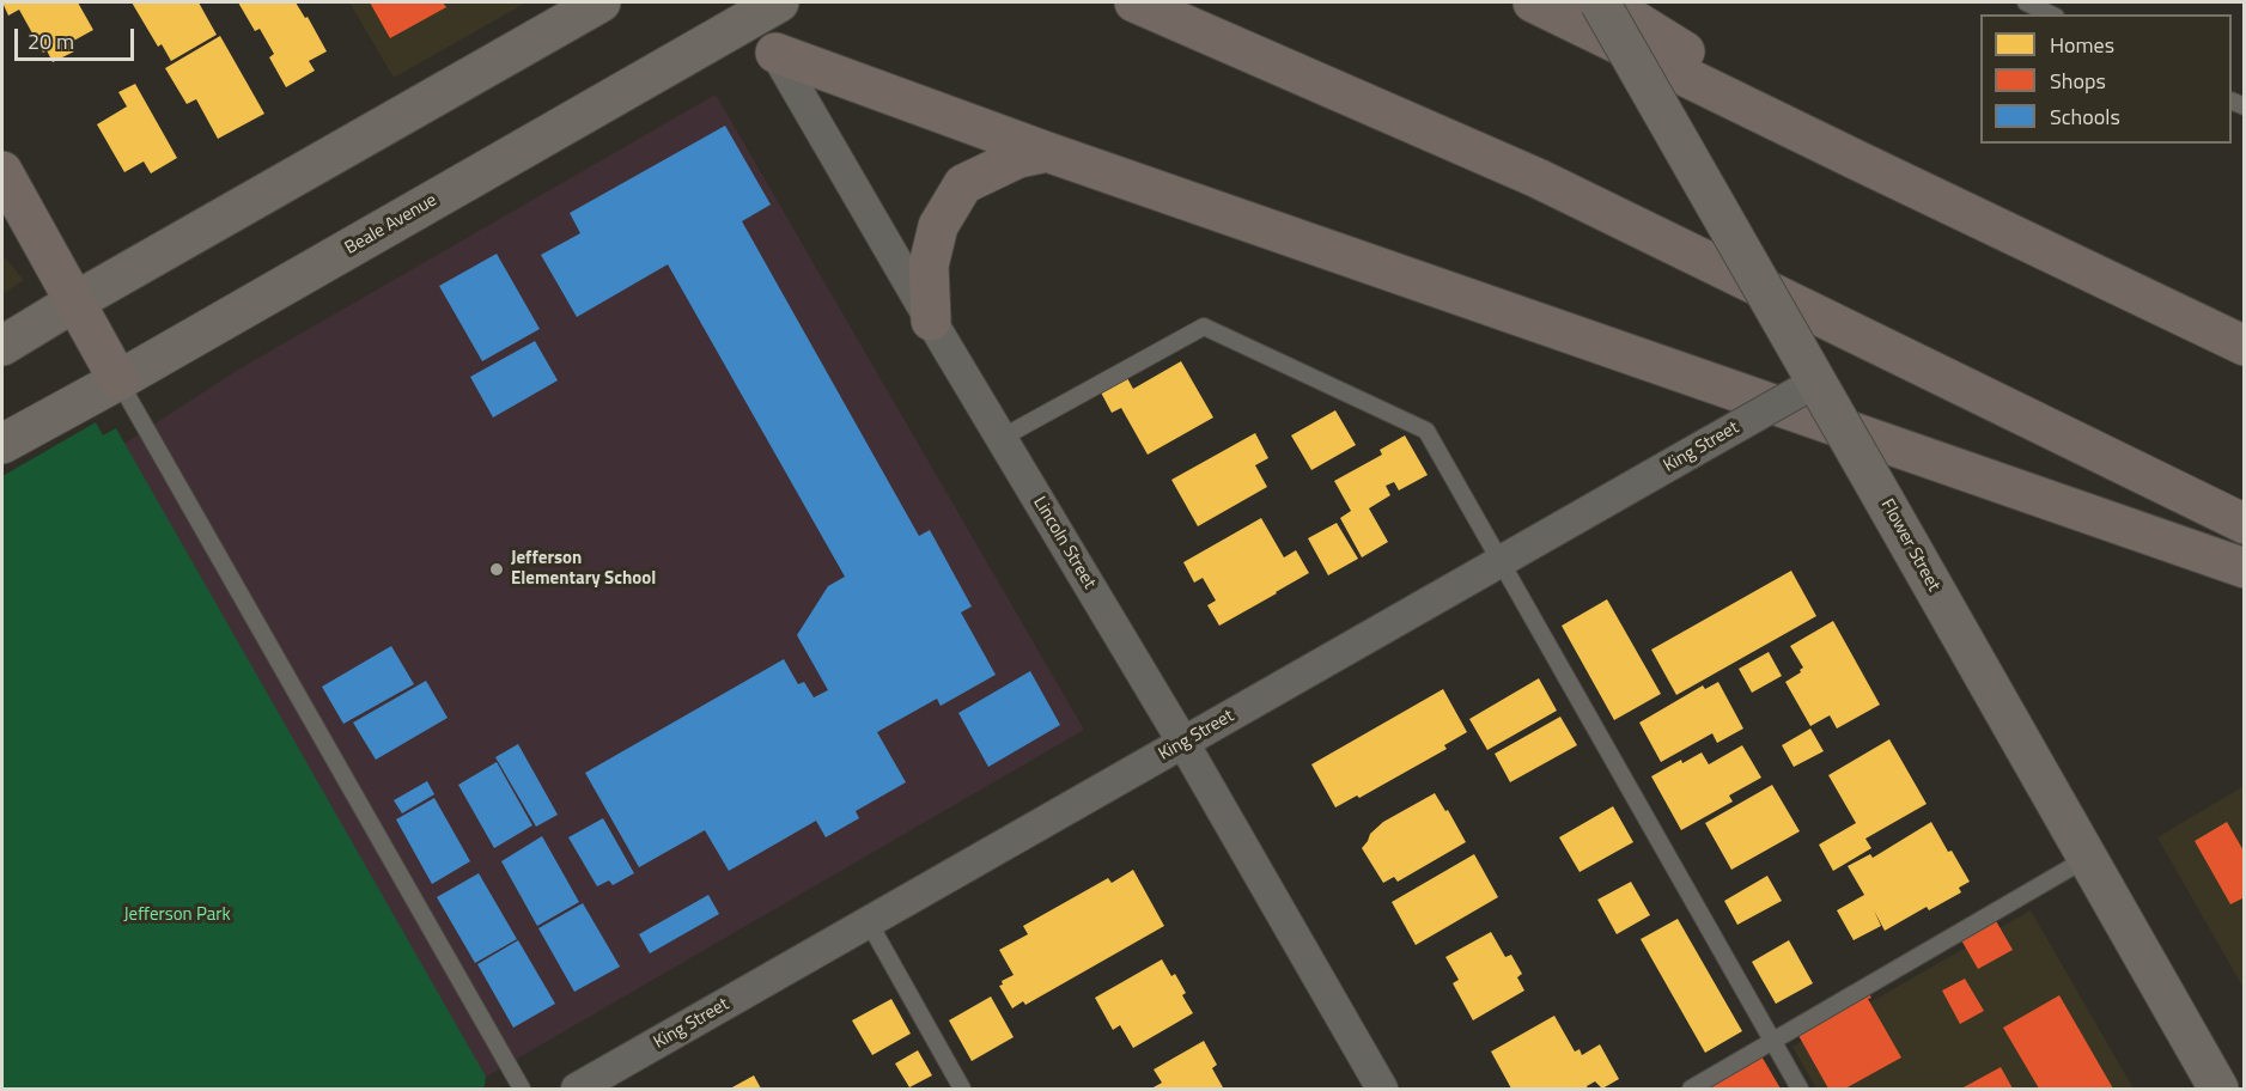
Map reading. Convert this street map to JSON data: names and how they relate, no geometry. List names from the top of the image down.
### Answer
{
  "streets": {
    "main road": ["Beale Avenue", "Lincoln Street", "Flower Street"],
    "street": ["King Street"]
  },
  "crossings": [
    ["Beale Avenue", "Lincoln Street"],
    ["King Street", "Lincoln Street"],
    ["King Street", "Flower Street"]
  ],
  "parks": ["Jefferson Park"],
  "places": ["Jefferson Elementary School"],
  "legend": ["Homes", "Shops", "Schools"],
  "scale_bar": "20 m"
}
